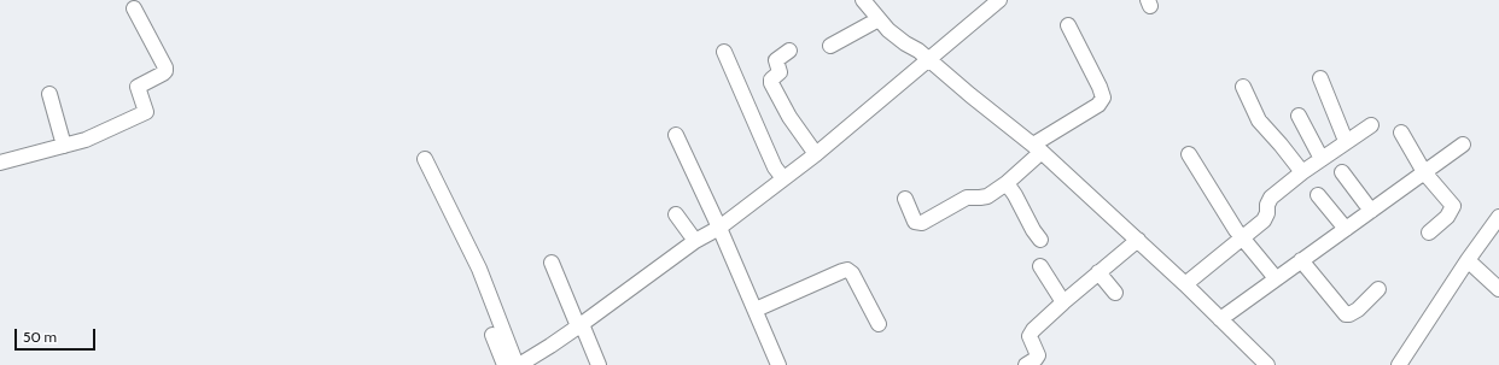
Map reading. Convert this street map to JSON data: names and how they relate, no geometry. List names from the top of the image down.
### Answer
{
  "scale_bar": "50 m"
}
